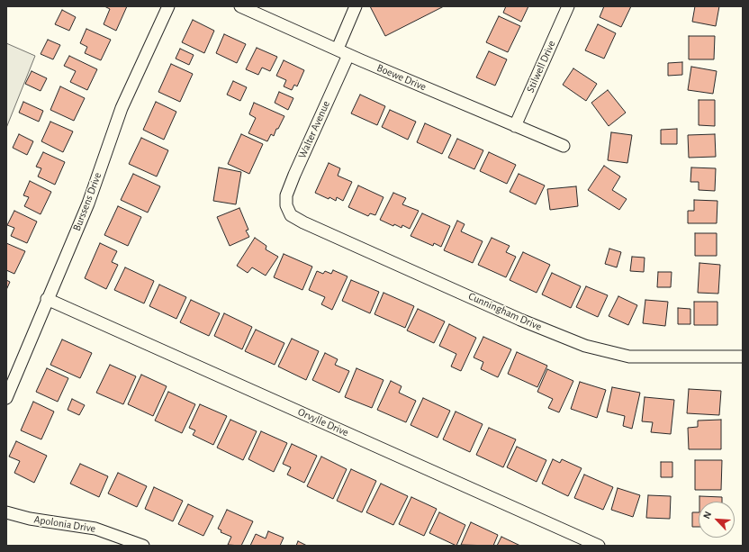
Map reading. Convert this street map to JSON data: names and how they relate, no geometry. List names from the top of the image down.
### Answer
{
  "streets": {
    "street": [
      "Stilwell Drive",
      "Boewe Drive",
      "Walter Avenue",
      "Burssens Drive",
      "Cunningham Drive",
      "Orvylle Drive",
      "Apolonia Drive"
    ]
  },
  "crossings": [
    ["Stilwell Drive", "Boewe Drive"],
    ["Boewe Drive", "Walter Avenue"],
    ["Walter Avenue", "Cunningham Drive"],
    ["Burssens Drive", "Orvylle Drive"]
  ],
  "north": "top left"
}
